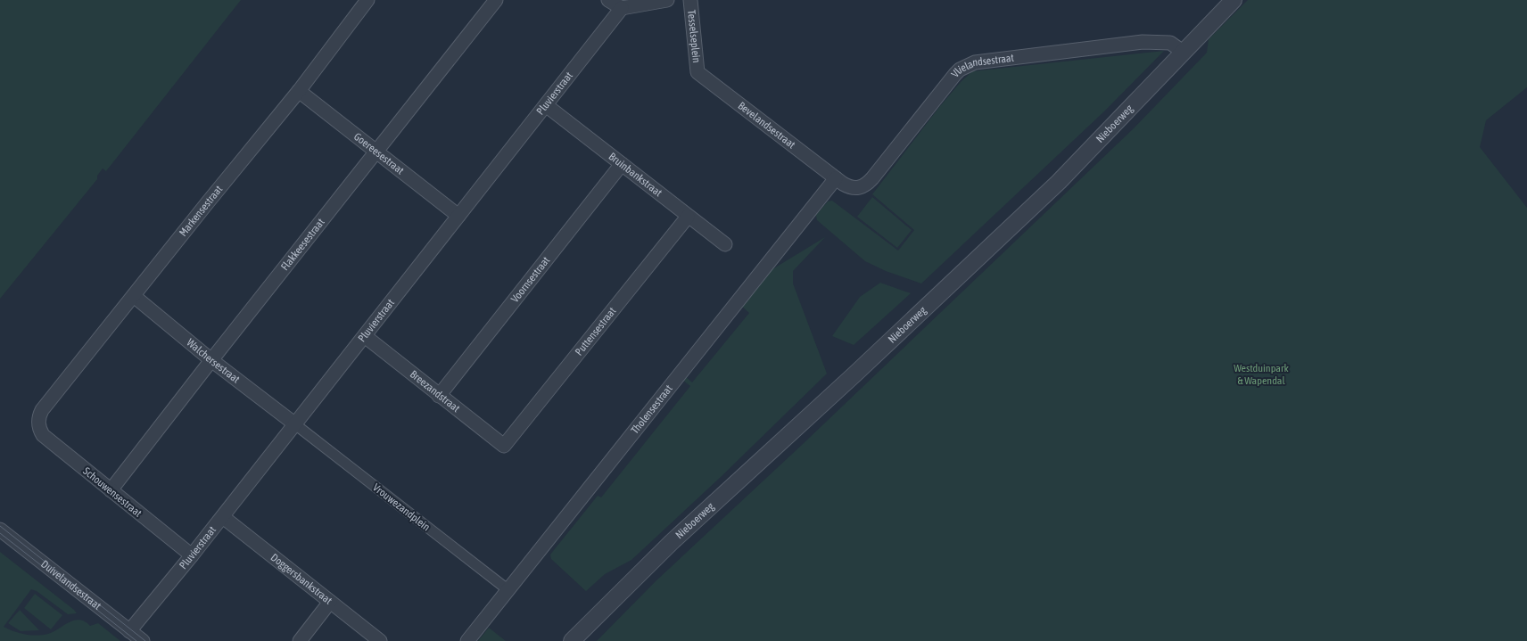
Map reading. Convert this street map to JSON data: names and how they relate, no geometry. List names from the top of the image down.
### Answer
{
  "streets": {
    "street": [
      "Tesselseplein",
      "Vlielandsestraat",
      "Pluvierstraat",
      "Nieboerweg",
      "Bevelandsestraat",
      "Goereesestraat",
      "Bruinbankstraat",
      "Markensestraat",
      "Flakkeesestraat",
      "Voornsestraat",
      "Puttensestraat",
      "Walchersestraat",
      "Breezandstraat",
      "Tholensestraat",
      "Schouwensestraat",
      "Vrouwezandplein",
      "Doggersbankstraat",
      "Duivelandsestraat"
    ]
  },
  "crossings": [
    ["Tesselseplein", "Bevelandsestraat"],
    ["Vlielandsestraat", "Nieboerweg"],
    ["Vlielandsestraat", "Bevelandsestraat"],
    ["Vlielandsestraat", "Tholensestraat"],
    ["Pluvierstraat", "Goereesestraat"],
    ["Pluvierstraat", "Bruinbankstraat"],
    ["Pluvierstraat", "Walchersestraat"],
    ["Pluvierstraat", "Breezandstraat"],
    ["Pluvierstraat", "Schouwensestraat"],
    ["Pluvierstraat", "Vrouwezandplein"],
    ["Pluvierstraat", "Doggersbankstraat"],
    ["Pluvierstraat", "Duivelandsestraat"],
    ["Bevelandsestraat", "Tholensestraat"],
    ["Goereesestraat", "Markensestraat"],
    ["Goereesestraat", "Flakkeesestraat"],
    ["Bruinbankstraat", "Voornsestraat"],
    ["Bruinbankstraat", "Puttensestraat"],
    ["Markensestraat", "Walchersestraat"],
    ["Markensestraat", "Schouwensestraat"],
    ["Flakkeesestraat", "Walchersestraat"],
    ["Flakkeesestraat", "Schouwensestraat"],
    ["Voornsestraat", "Breezandstraat"],
    ["Puttensestraat", "Breezandstraat"],
    ["Walchersestraat", "Vrouwezandplein"],
    ["Tholensestraat", "Vrouwezandplein"]
  ],
  "parks": ["Westduinpark & Wapendal"]
}
